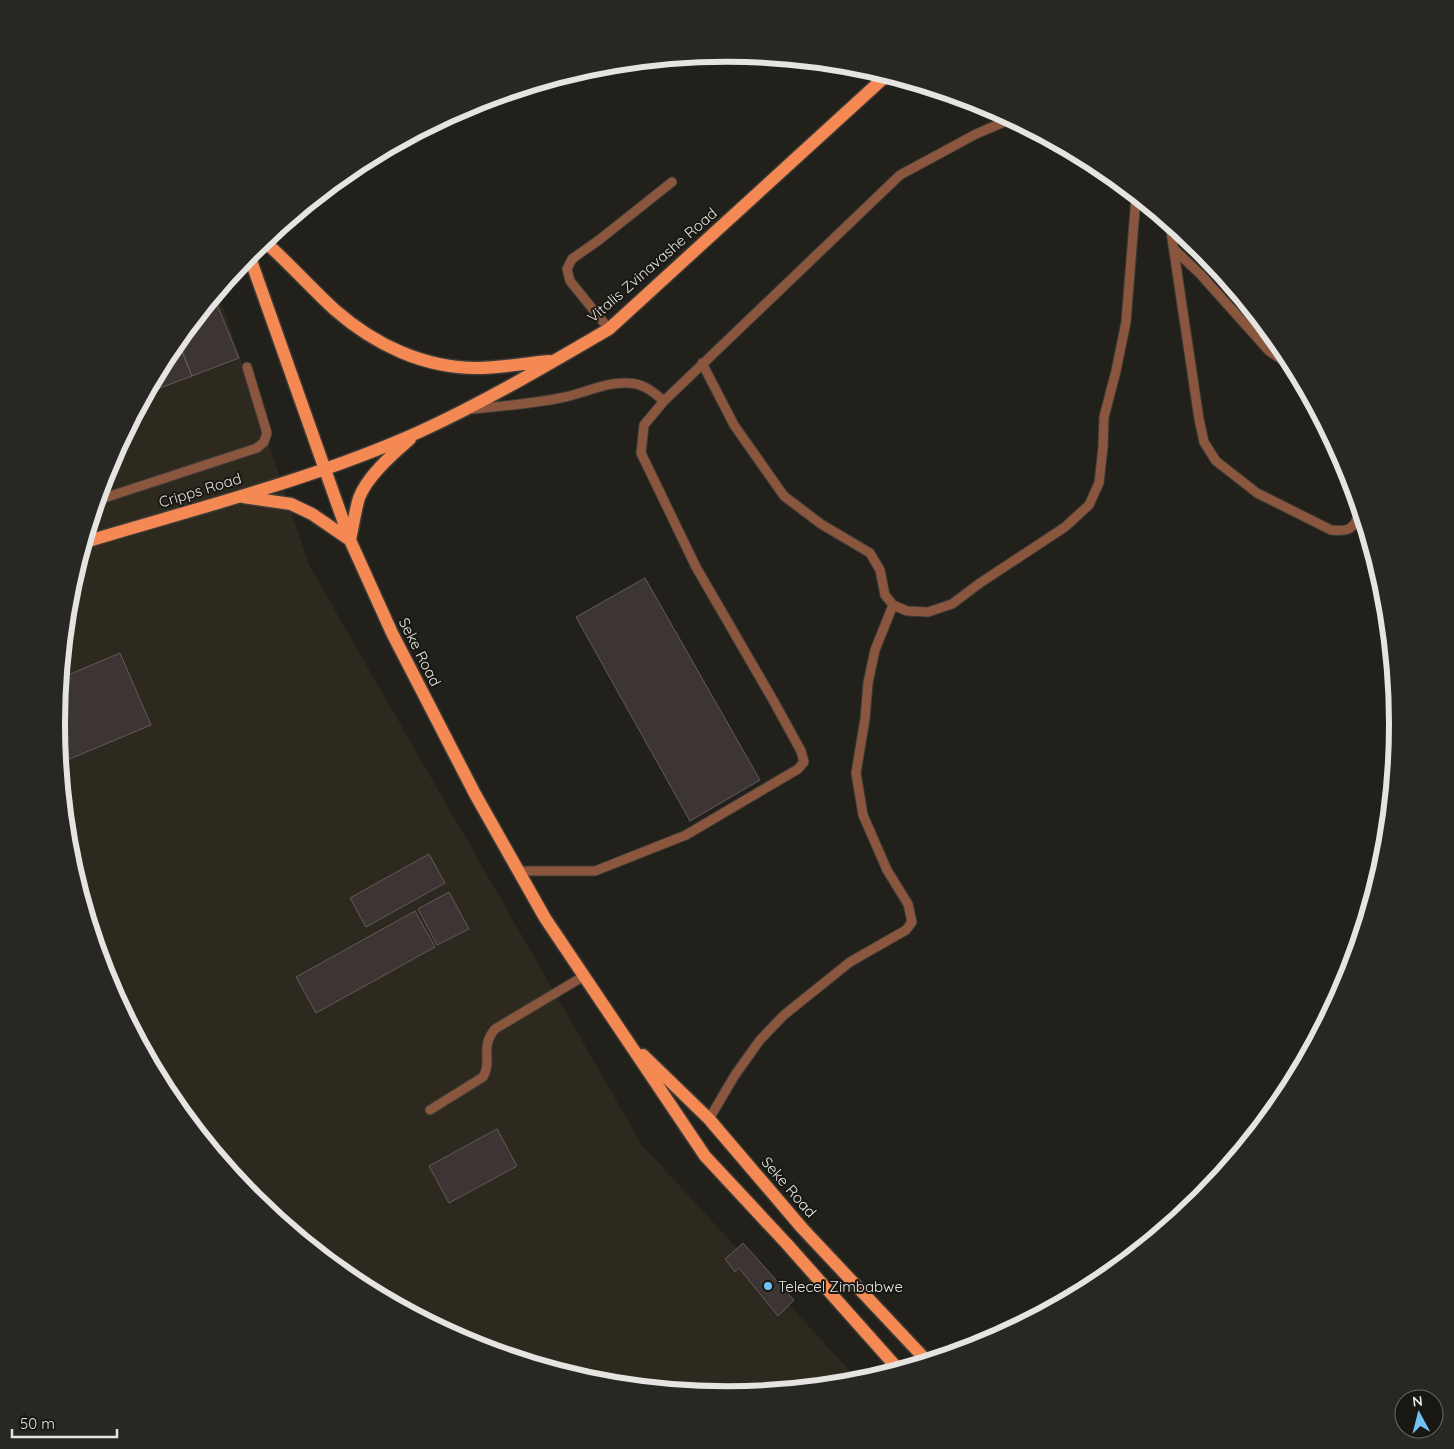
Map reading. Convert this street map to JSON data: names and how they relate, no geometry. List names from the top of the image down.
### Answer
{
  "streets": {
    "main road": ["Vitalis Zvinavashe Road", "Cripps Road", "Seke Road"]
  },
  "crossings": [
    ["Vitalis Zvinavashe Road", "Cripps Road"],
    ["Vitalis Zvinavashe Road", "Seke Road"],
    ["Cripps Road", "Seke Road"]
  ],
  "places": ["Telecel Zimbabwe"],
  "scale_bar": "50 m",
  "north": "top"
}
